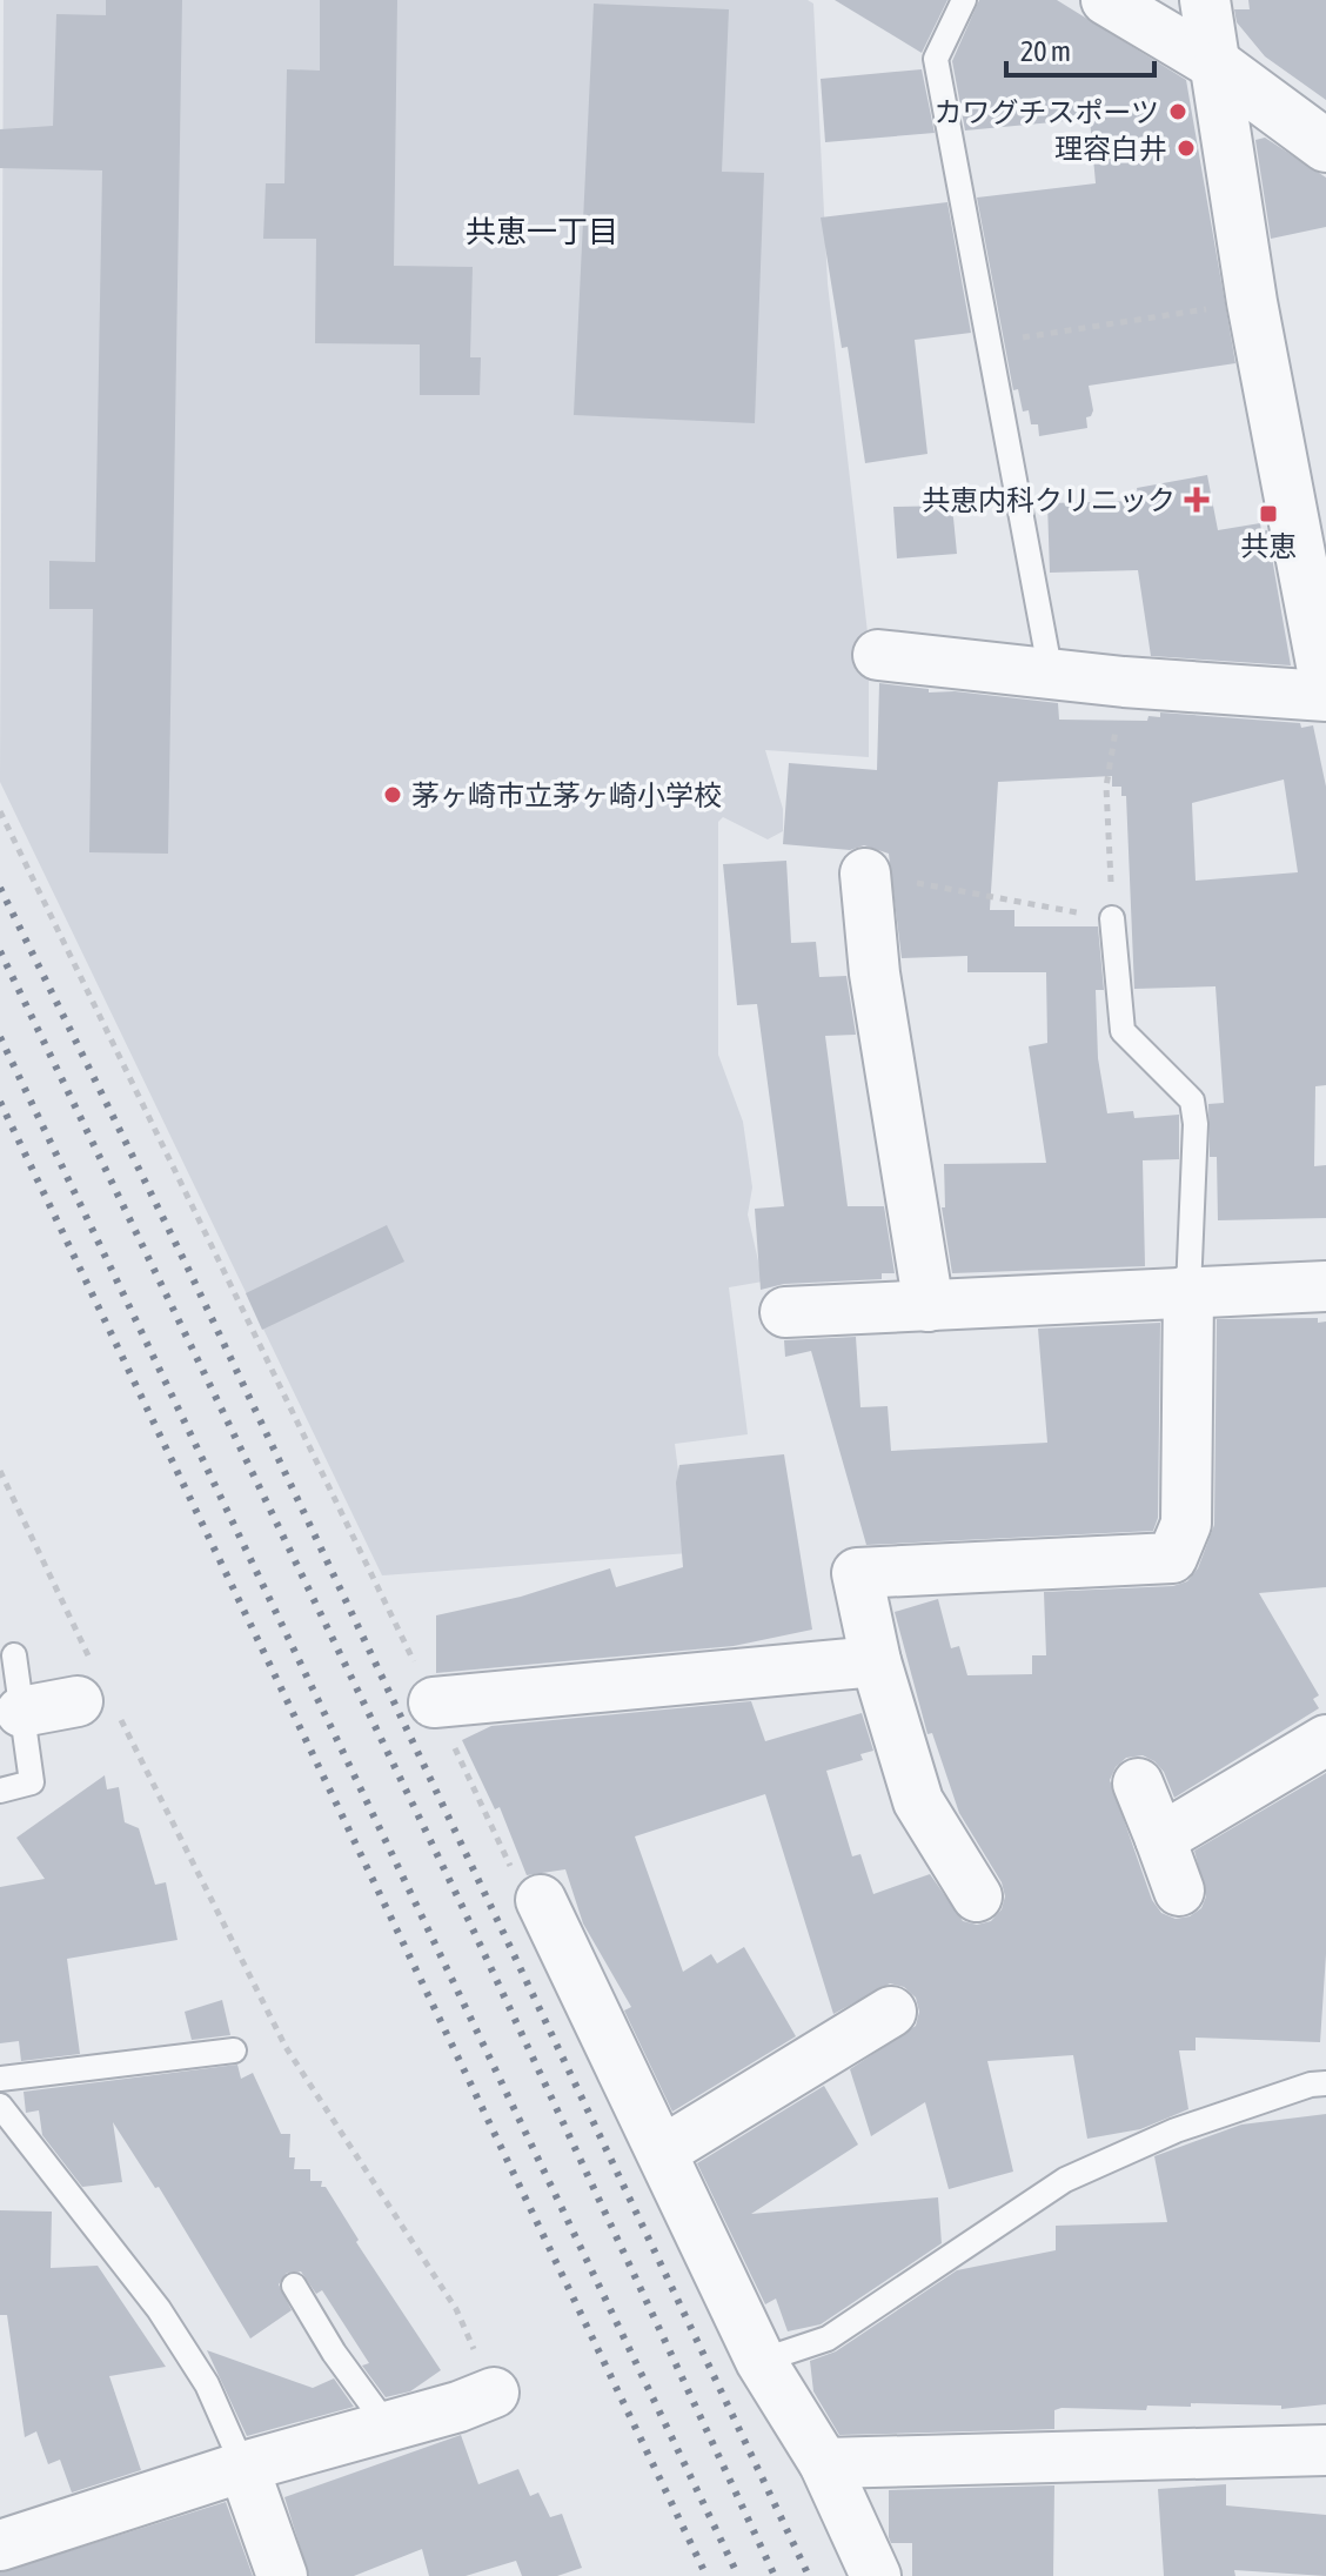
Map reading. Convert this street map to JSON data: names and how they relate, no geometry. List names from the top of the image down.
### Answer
{
  "districts": ["共恵一丁目"],
  "places": {
    "other": ["カワグチスポーツ", "理容白井", "茅ヶ崎市立茅ヶ崎小学校"],
    "health": ["共恵内科クリニック"],
    "transit": ["共恵"]
  },
  "scale_bar": "20 m"
}
